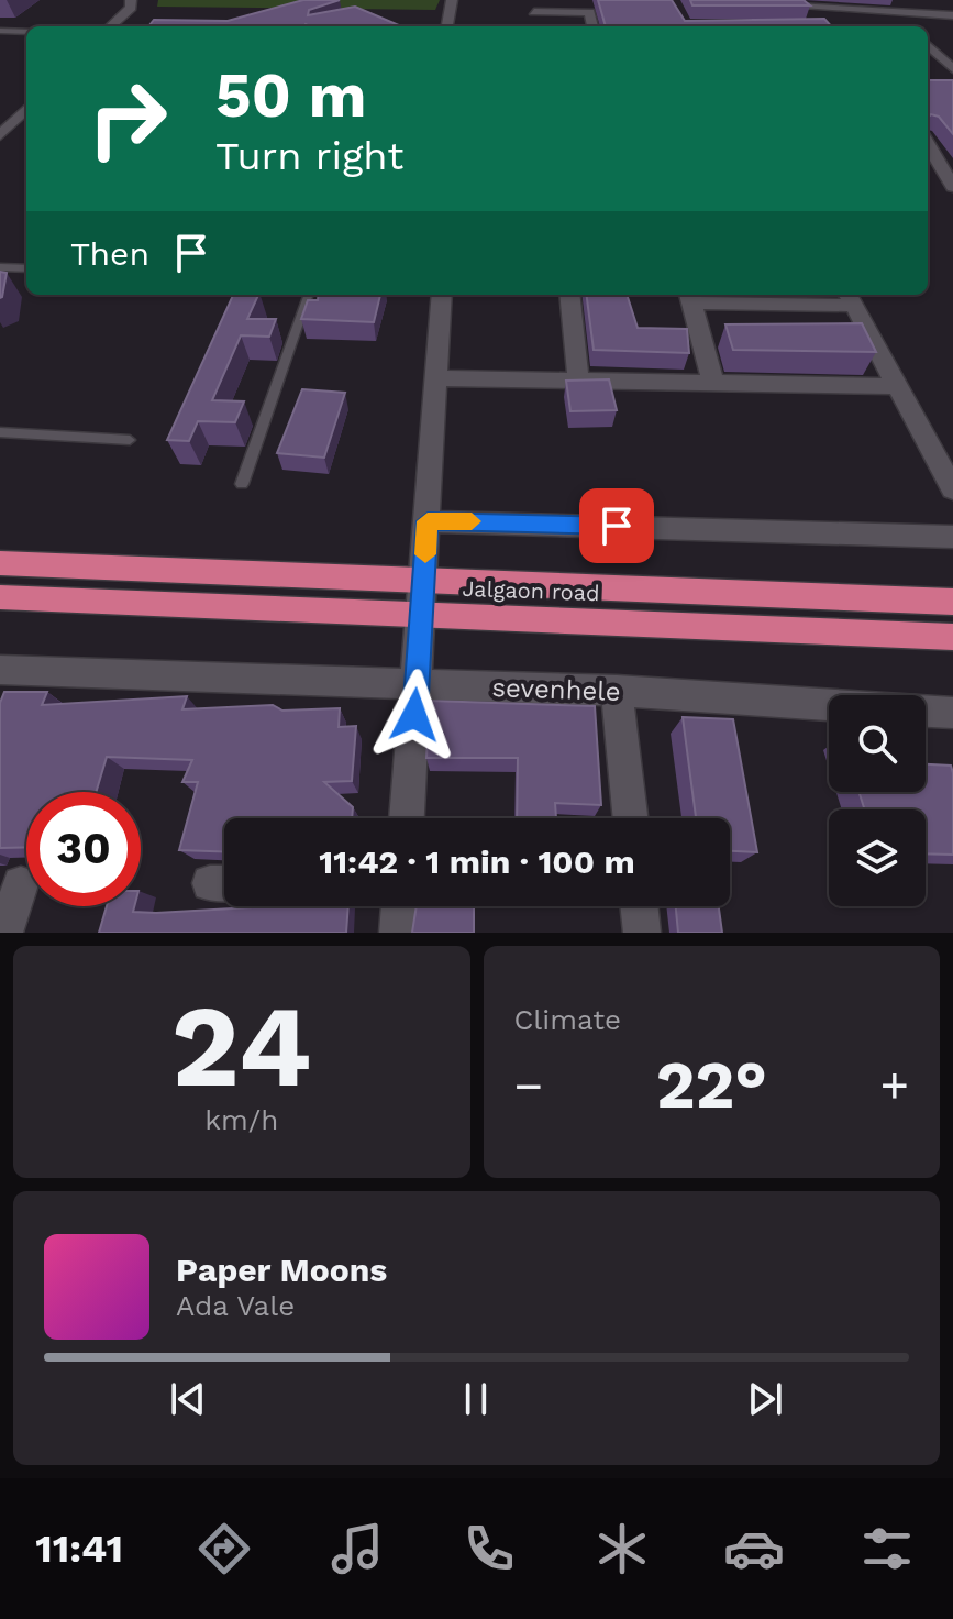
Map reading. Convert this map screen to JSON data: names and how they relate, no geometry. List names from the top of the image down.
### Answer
{
  "streets": {
    "highway": ["Jalgaon road"],
    "street": ["sevenhele"]
  },
  "page": {
    "turn": ["50 m", "Turn right"],
    "then": "Then",
    "limit": "30",
    "trip": "11:42 · 1 min · 100 m",
    "tile": [
      ["24", "km/h"],
      "Climate"
    ],
    "heat": ["−", "22°", "+"],
    "song": ["Paper Moons", "Ada Vale"],
    "tabs": "11:41"
  }
}
